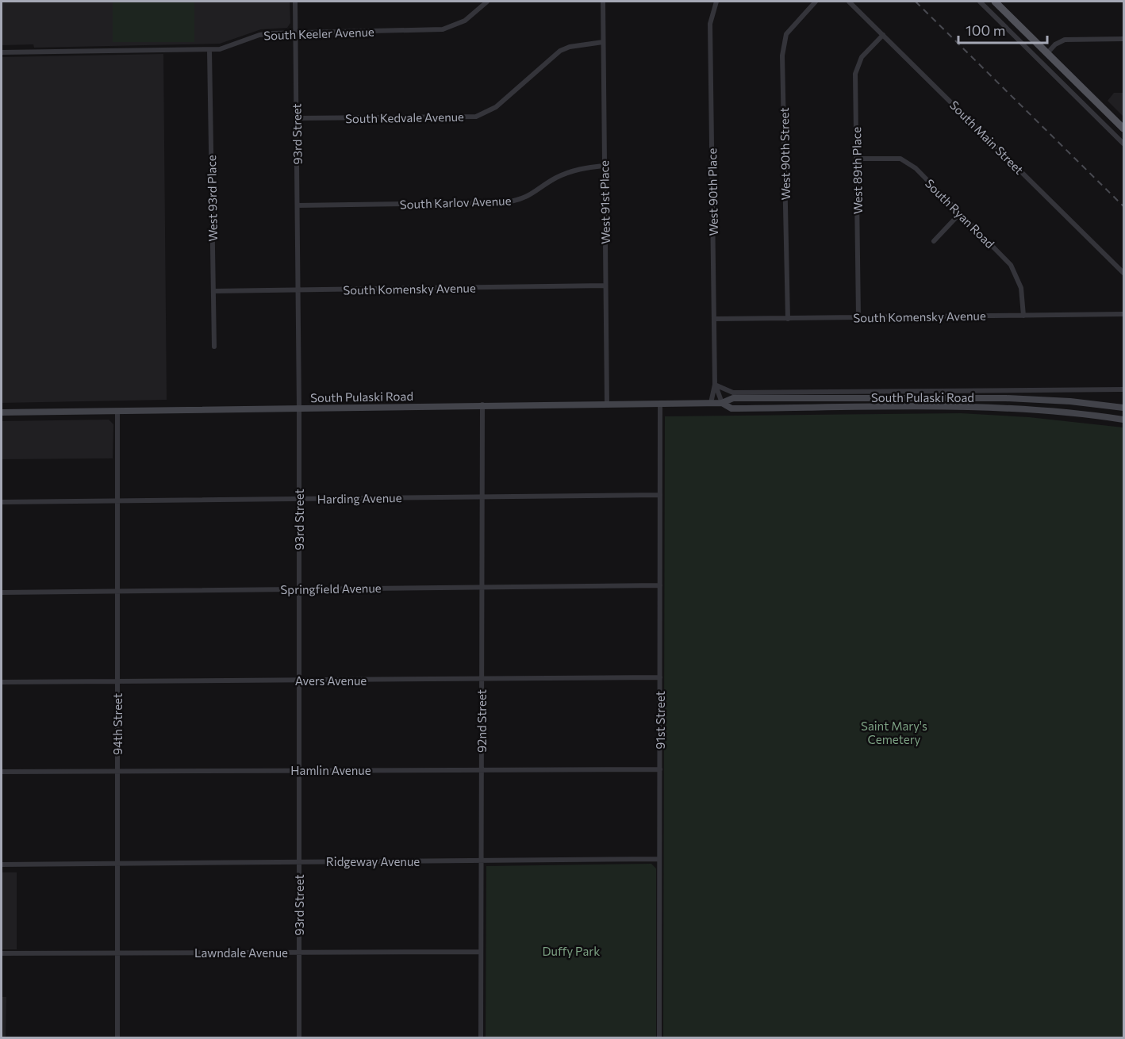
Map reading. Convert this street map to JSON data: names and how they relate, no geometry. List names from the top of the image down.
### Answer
{
  "streets": {
    "main road": ["South Pulaski Road"],
    "street": [
      "South Keeler Avenue",
      "South Kedvale Avenue",
      "93rd Street",
      "South Main Street",
      "West 90th Street",
      "West 89th Place",
      "West 90th Place",
      "West 93rd Place",
      "South Karlov Avenue",
      "West 91st Place",
      "South Ryan Road",
      "South Komensky Avenue",
      "Harding Avenue",
      "Springfield Avenue",
      "Avers Avenue",
      "91st Street",
      "92nd Street",
      "94th Street",
      "Hamlin Avenue",
      "Ridgeway Avenue",
      "Lawndale Avenue"
    ]
  },
  "crossings": [
    ["South Keeler Avenue", "93rd Street"],
    ["South Keeler Avenue", "West 93rd Place"],
    ["South Kedvale Avenue", "93rd Street"],
    ["South Kedvale Avenue", "West 91st Place"],
    ["93rd Street", "South Karlov Avenue"],
    ["93rd Street", "South Komensky Avenue"],
    ["93rd Street", "South Pulaski Road"],
    ["93rd Street", "Harding Avenue"],
    ["93rd Street", "Springfield Avenue"],
    ["93rd Street", "Avers Avenue"],
    ["93rd Street", "Hamlin Avenue"],
    ["93rd Street", "Ridgeway Avenue"],
    ["93rd Street", "Lawndale Avenue"],
    ["South Main Street", "West 89th Place"],
    ["West 90th Street", "South Komensky Avenue"],
    ["West 89th Place", "South Ryan Road"],
    ["West 89th Place", "South Komensky Avenue"],
    ["West 90th Place", "South Komensky Avenue"],
    ["West 90th Place", "South Pulaski Road"],
    ["West 93rd Place", "South Komensky Avenue"],
    ["South Karlov Avenue", "West 91st Place"],
    ["West 91st Place", "South Komensky Avenue"],
    ["West 91st Place", "South Pulaski Road"],
    ["South Ryan Road", "South Komensky Avenue"],
    ["South Pulaski Road", "91st Street"],
    ["South Pulaski Road", "92nd Street"],
    ["South Pulaski Road", "94th Street"],
    ["Harding Avenue", "91st Street"],
    ["Harding Avenue", "92nd Street"],
    ["Harding Avenue", "94th Street"],
    ["Springfield Avenue", "91st Street"],
    ["Springfield Avenue", "92nd Street"],
    ["Springfield Avenue", "94th Street"],
    ["Avers Avenue", "91st Street"],
    ["Avers Avenue", "92nd Street"],
    ["Avers Avenue", "94th Street"],
    ["91st Street", "Hamlin Avenue"],
    ["91st Street", "Ridgeway Avenue"],
    ["92nd Street", "Hamlin Avenue"],
    ["92nd Street", "Ridgeway Avenue"],
    ["92nd Street", "Lawndale Avenue"],
    ["94th Street", "Hamlin Avenue"],
    ["94th Street", "Ridgeway Avenue"],
    ["94th Street", "Lawndale Avenue"]
  ],
  "parks": ["Saint Mary's Cemetery", "Duffy Park"],
  "scale_bar": "100 m"
}
